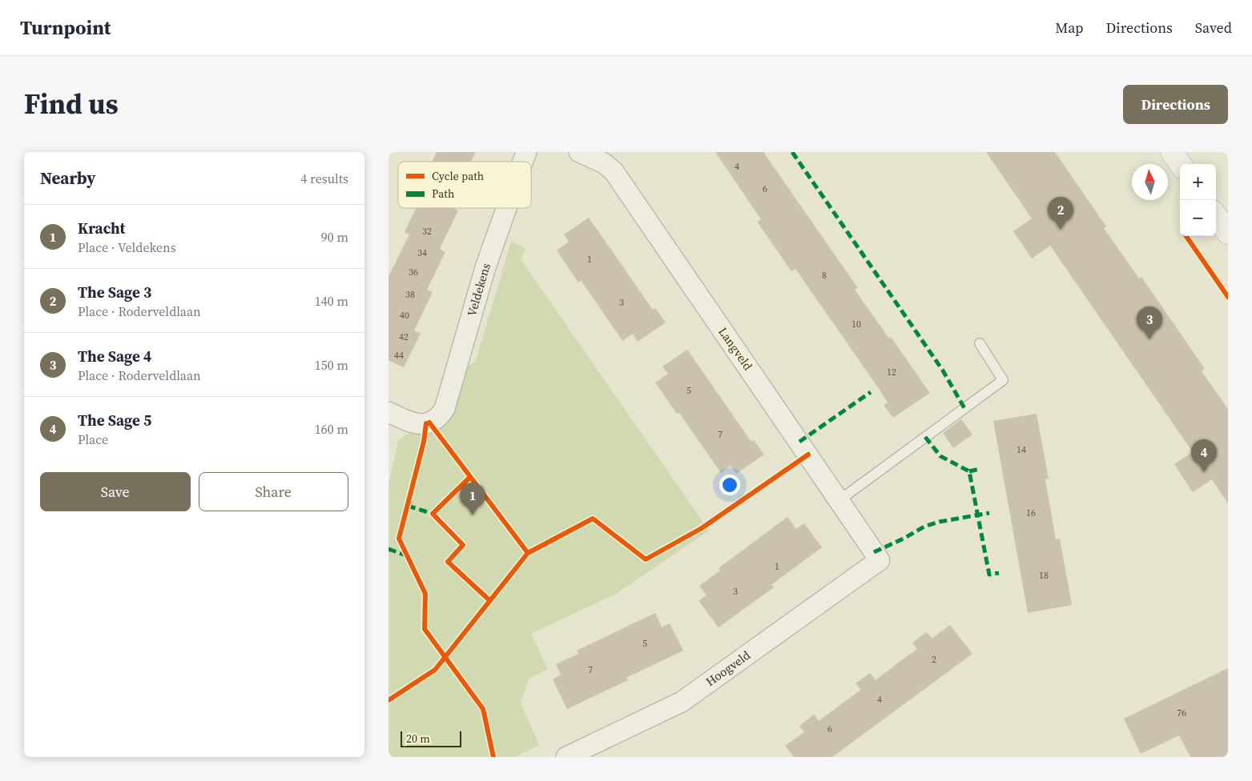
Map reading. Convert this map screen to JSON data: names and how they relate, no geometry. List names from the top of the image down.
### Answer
{
  "streets": {
    "street": ["Veldekens", "Langveld", "Hoogveld"]
  },
  "crossings": [
    ["Langveld", "Hoogveld"]
  ],
  "house_numbers": [
    "4",
    "6",
    "32",
    "34",
    "1",
    "36",
    "8",
    "38",
    "3",
    "40",
    "10",
    "42",
    "44",
    "12",
    "5",
    "7",
    "14",
    "16",
    "1",
    "18",
    "3",
    "5",
    "2",
    "7",
    "4",
    "76",
    "6"
  ],
  "legend": ["Cycle path", "Path"],
  "scale_bar": "20 m",
  "north": "top",
  "page": {
    "header": "Turnpoint",
    "nav": ["Map", "Directions", "Saved"],
    "title": "Find us",
    "buttons": [
      "Directions",
      ["Save", "Share"]
    ],
    "heading": ["Nearby", "4 results"],
    "map_buttons": ["+", "−"],
    "pins": [
      "2",
      "3",
      "4",
      "1"
    ],
    "list": [
      {
        "mark": "1",
        "name": "Kracht",
        "note": "Place · Veldekens",
        "value": "90 m"
      },
      {
        "mark": "2",
        "name": "The Sage 3",
        "note": "Place · Roderveldlaan",
        "value": "140 m"
      },
      {
        "mark": "3",
        "name": "The Sage 4",
        "note": "Place · Roderveldlaan",
        "value": "150 m"
      },
      {
        "mark": "4",
        "name": "The Sage 5",
        "note": "Place",
        "value": "160 m"
      }
    ],
    "scale": "20 m"
  }
}
